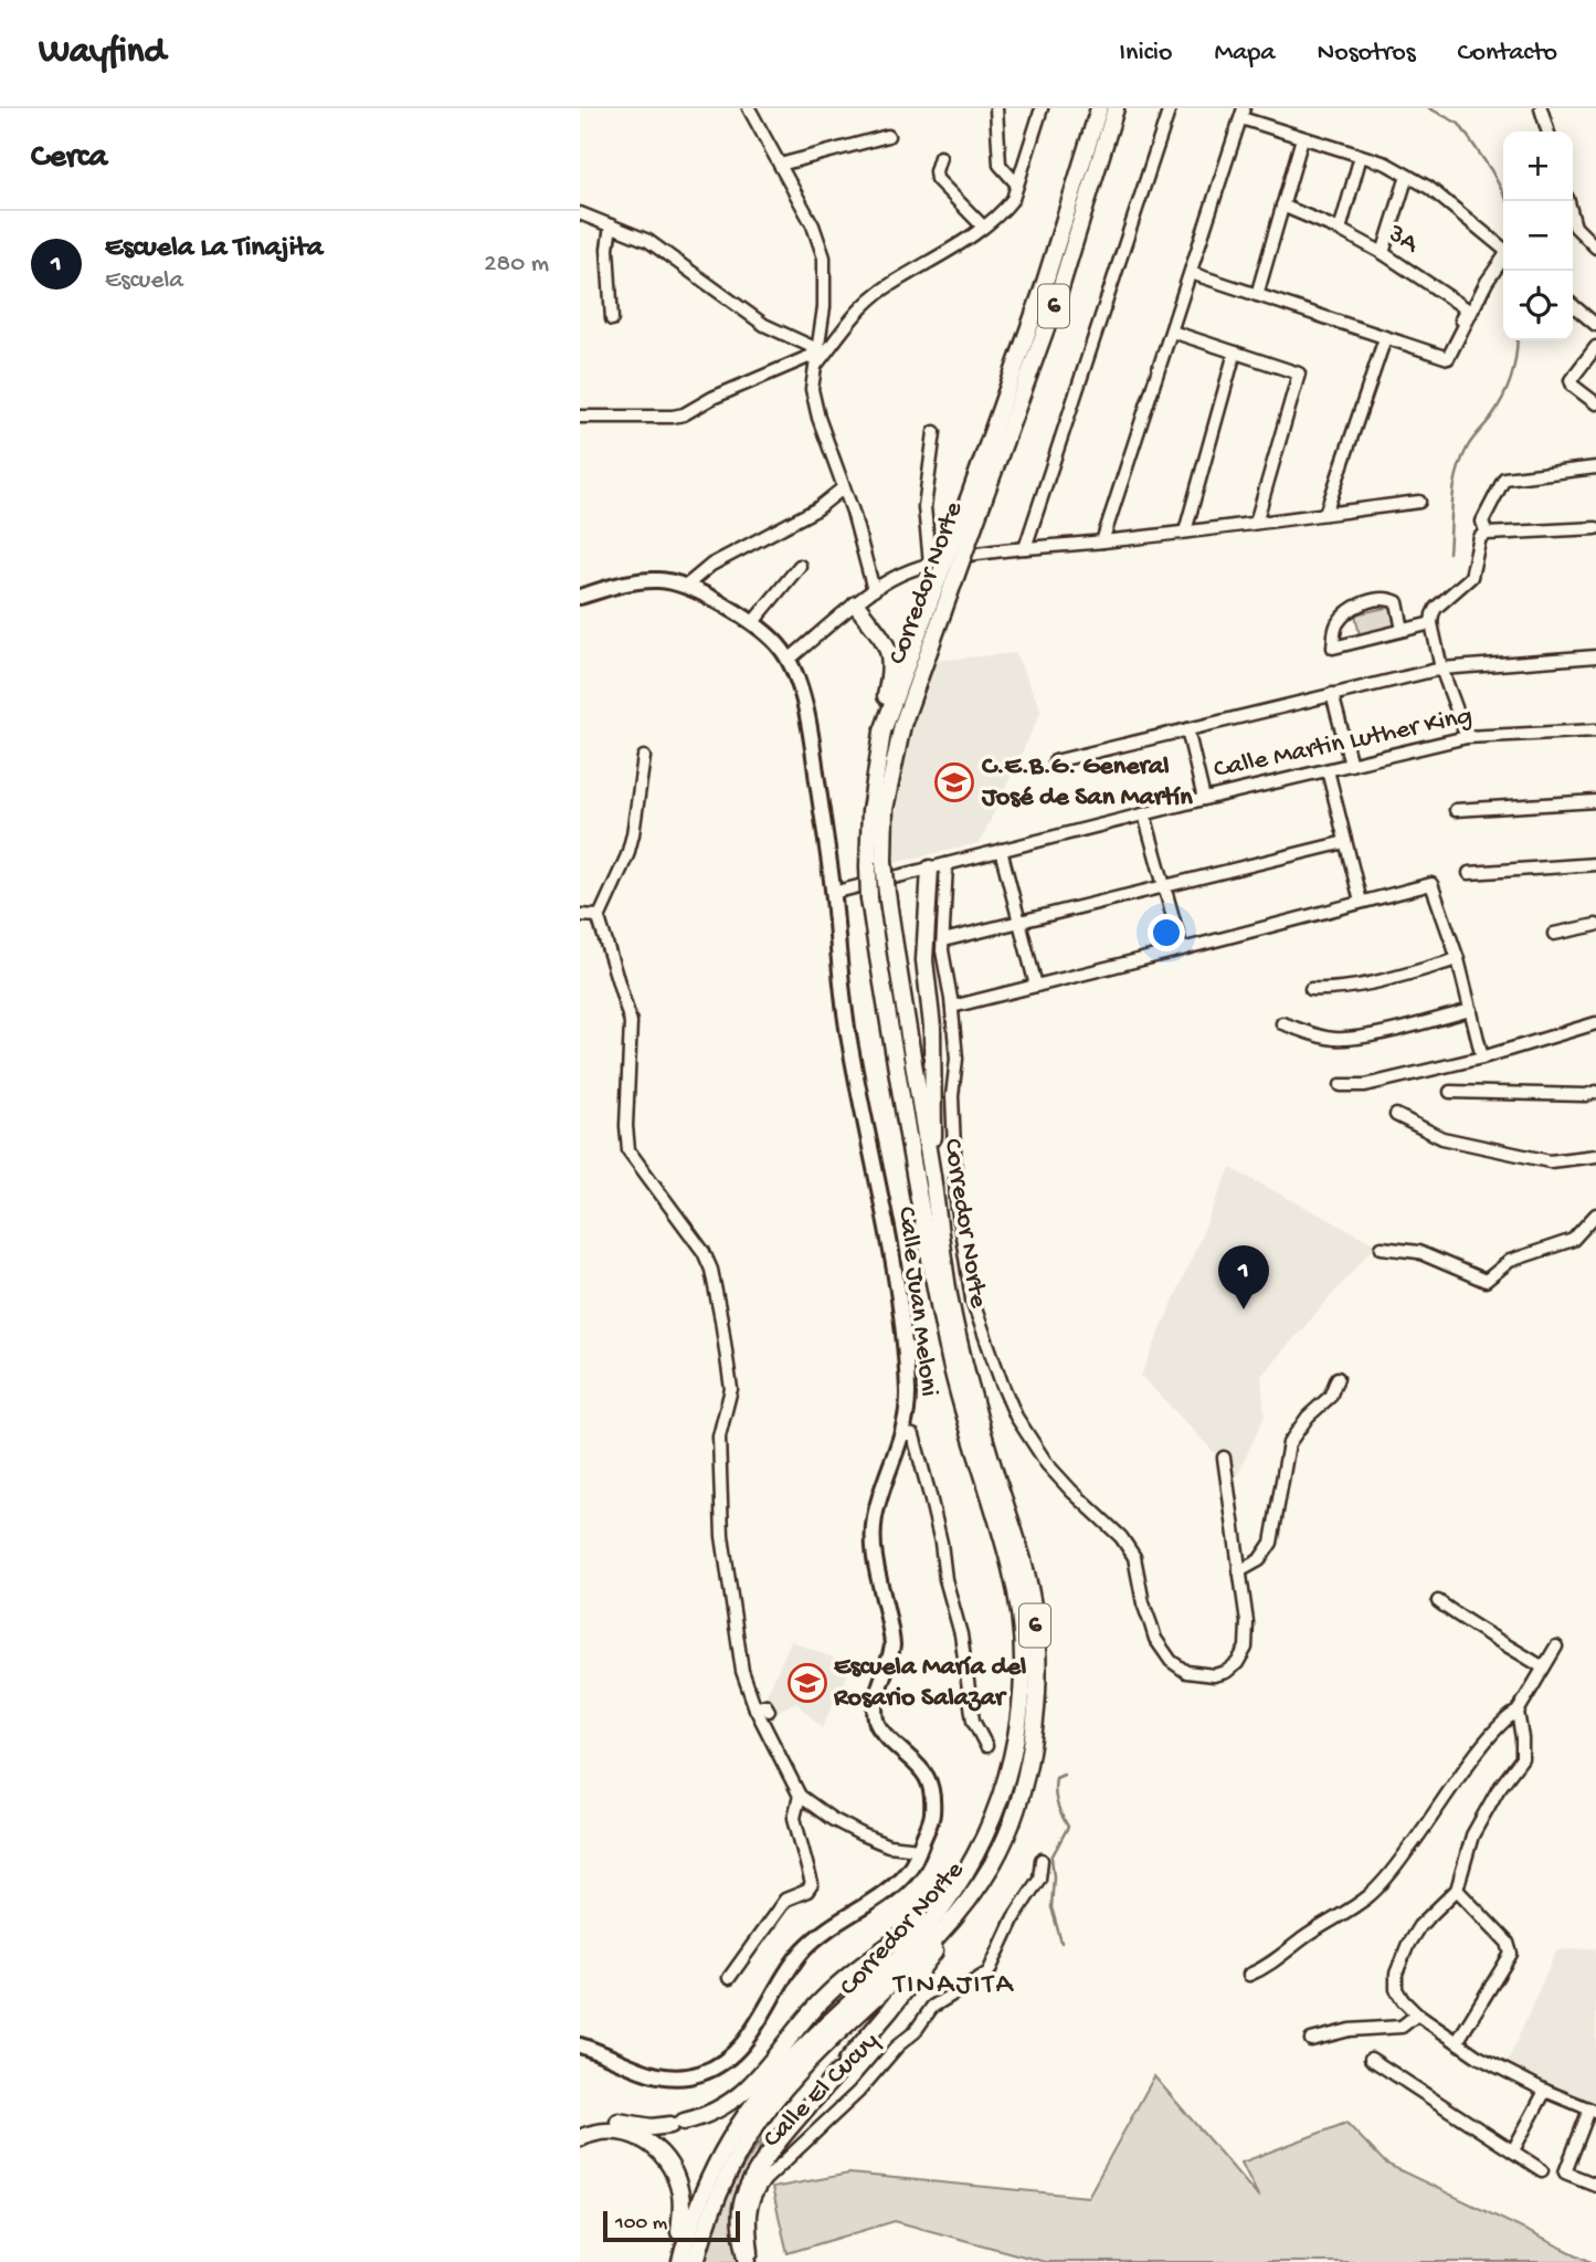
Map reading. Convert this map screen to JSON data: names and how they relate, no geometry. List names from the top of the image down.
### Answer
{
  "streets": {
    "highway": ["6", "Corredor Norte"],
    "main road": ["Calle Juan Meloni"],
    "street": ["3A", "Calle Martin Luther King", "Calle El Cucuy"]
  },
  "crossings": [
    ["Calle Martin Luther King", "Calle Juan Meloni"]
  ],
  "districts": ["TINAJITA"],
  "places": {
    "school or university": ["C.E.B.G. General José de San Martín", "Escuela María del Rosario Salazar"]
  },
  "scale_bar": "100 m",
  "page": {
    "header": "Wayfind",
    "nav": [
      "Inicio",
      "Mapa",
      "Nosotros",
      "Contacto"
    ],
    "heading": "Cerca",
    "map_buttons": ["+", "−"],
    "list": [
      {
        "mark": "1",
        "name": "Escuela La Tinajita",
        "note": "Escuela",
        "value": "280 m"
      }
    ],
    "pins": "1",
    "scale": "100 m"
  }
}
